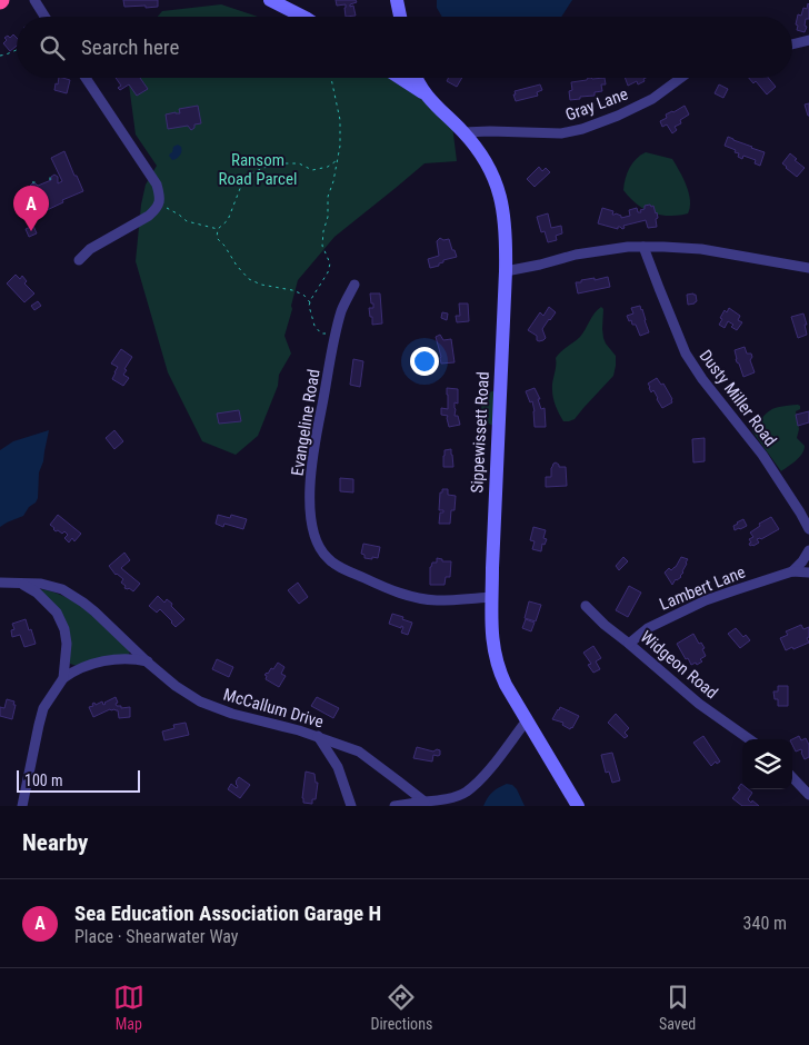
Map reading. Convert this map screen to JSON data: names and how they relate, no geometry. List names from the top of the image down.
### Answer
{
  "streets": {
    "main road": ["Sippewissett Road"],
    "street": [
      "Gray Lane",
      "Dusty Miller Road",
      "Evangeline Road",
      "Lambert Lane",
      "Widgeon Road",
      "McCallum Drive"
    ]
  },
  "crossings": [
    ["Gray Lane", "Sippewissett Road"],
    ["Evangeline Road", "Sippewissett Road"],
    ["Lambert Lane", "Widgeon Road"]
  ],
  "parks": ["Ransom Road Parcel"],
  "scale_bar": "100 m",
  "page": {
    "search": "Search here",
    "pins": "A",
    "scale": "100 m",
    "heading": "Nearby",
    "list": [
      {
        "mark": "A",
        "name": "Sea Education Association Garage H",
        "note": "Place · Shearwater Way",
        "value": "340 m"
      }
    ],
    "nav": ["Map", "Directions", "Saved"]
  }
}
